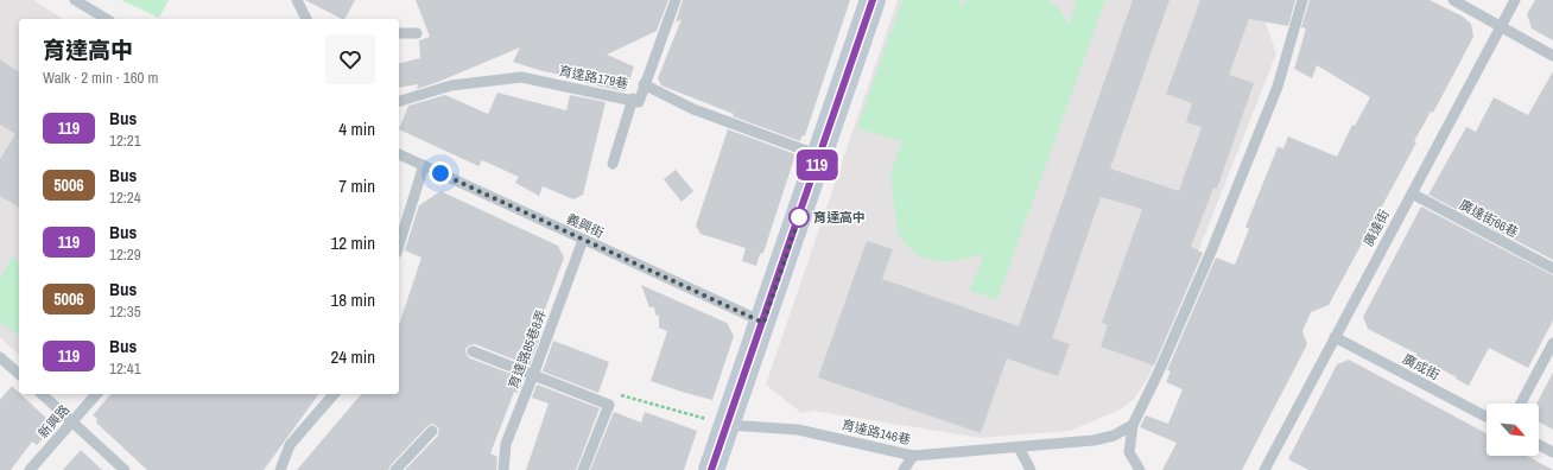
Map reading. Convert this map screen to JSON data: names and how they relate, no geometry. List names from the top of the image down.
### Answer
{
  "streets": {
    "lane": [
      "育達路179巷",
      "廣達街66巷",
      "義興街",
      "廣達街",
      "育達路85巷8弄",
      "廣成街",
      "新興路",
      "育達路146巷"
    ]
  },
  "crossings": [
    ["廣達街66巷", "廣達街"],
    ["義興街", "育達路85巷8弄"],
    ["廣達街", "廣成街"]
  ],
  "places": ["育達高中"],
  "lines": ["bus line 119"],
  "north": "bottom right",
  "page": {
    "on_map": "119",
    "heading": ["育達高中", "Walk · 2 min · 160 m"],
    "list": [
      {
        "mark": "119",
        "name": "Bus",
        "note": "12:21",
        "value": "4 min"
      },
      {
        "mark": "5006",
        "name": "Bus",
        "note": "12:24",
        "value": "7 min"
      },
      {
        "mark": "119",
        "name": "Bus",
        "note": "12:29",
        "value": "12 min"
      },
      {
        "mark": "5006",
        "name": "Bus",
        "note": "12:35",
        "value": "18 min"
      },
      {
        "mark": "119",
        "name": "Bus",
        "note": "12:41",
        "value": "24 min"
      }
    ]
  }
}
